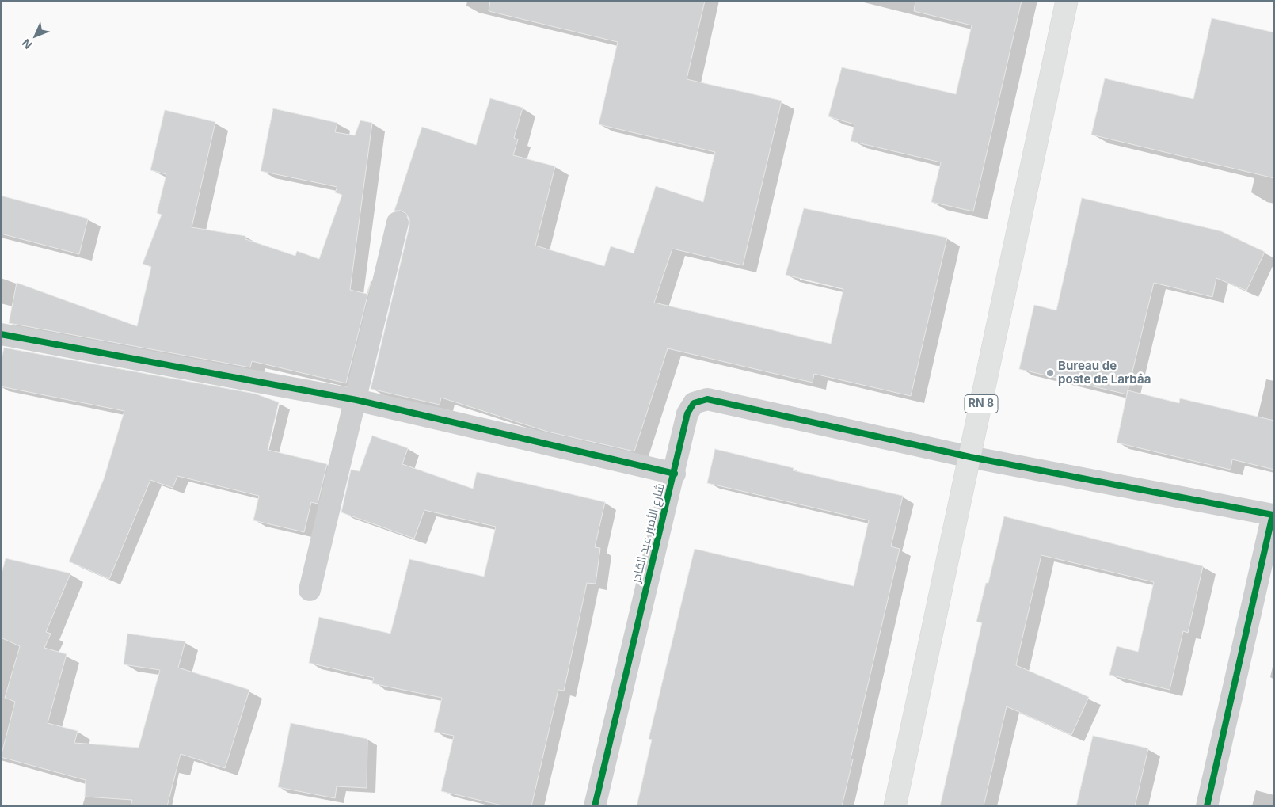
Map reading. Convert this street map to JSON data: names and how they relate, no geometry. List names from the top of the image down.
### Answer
{
  "streets": {
    "main road": ["RN 8"],
    "street": ["شارع الأمير عبد القادر"]
  },
  "crossings": [
    ["RN 8", "شارع الأمير عبد القادر"]
  ],
  "places": ["Bureau de poste de Larbâa"],
  "north": "bottom left"
}
